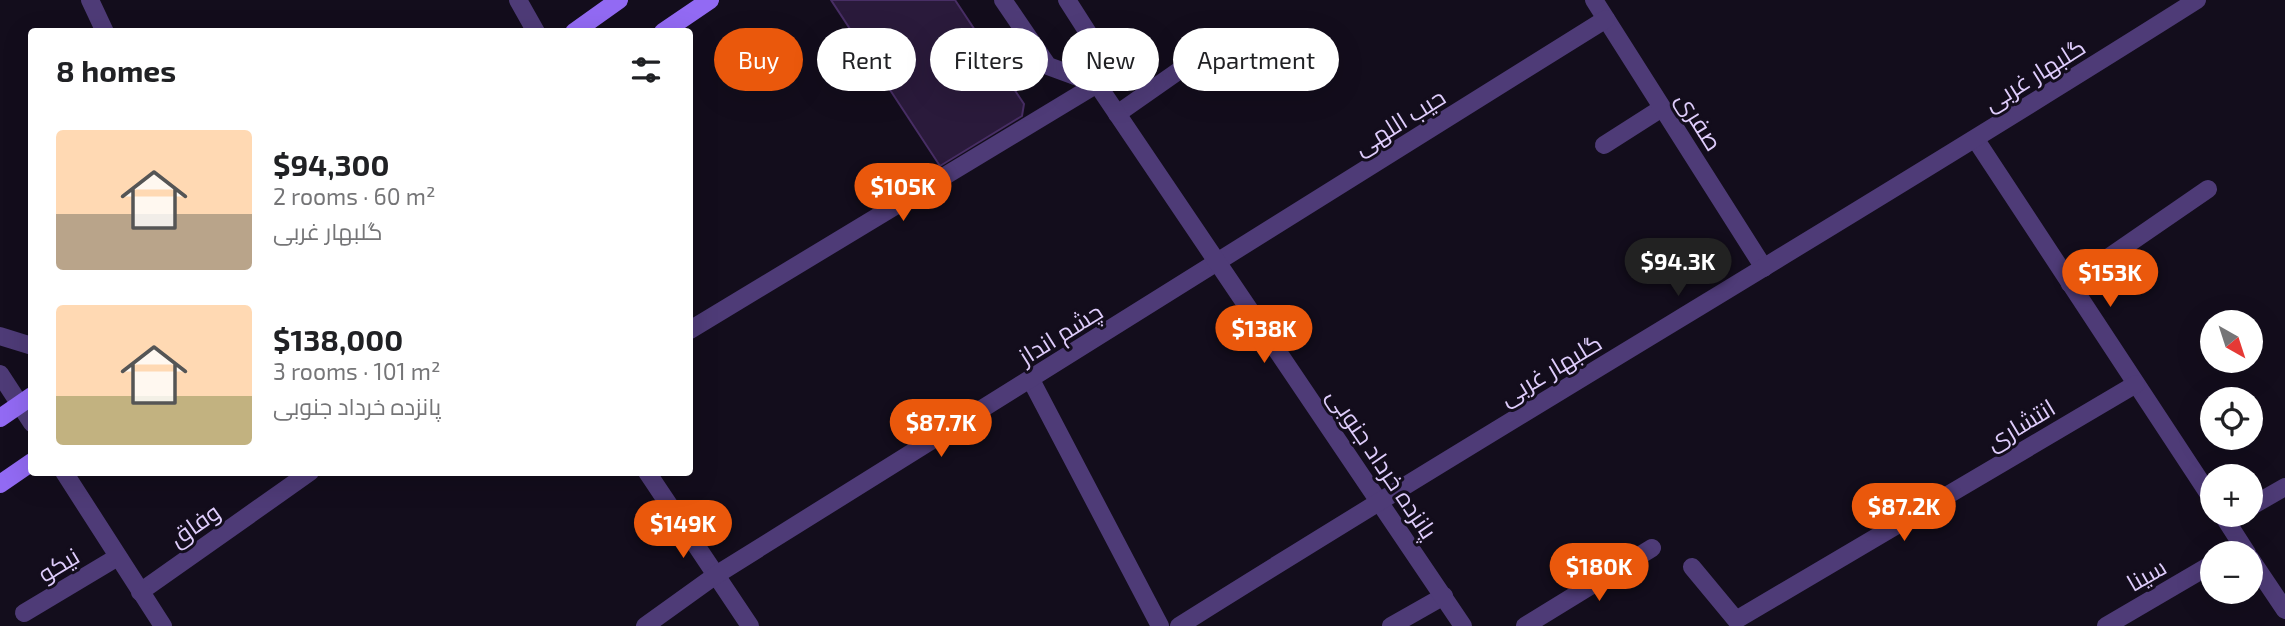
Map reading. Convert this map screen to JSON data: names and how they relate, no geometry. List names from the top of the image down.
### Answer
{
  "streets": {
    "street": [
      "گلبهار غربی",
      "حیب اللهی",
      "صفری",
      "چشم انداز",
      "انتشاری",
      "پانزده خرداد جنوبی",
      "وفاق",
      "نیکو",
      "سینا"
    ]
  },
  "crossings": [
    ["گلبهار غربی", "صفری"],
    ["گلبهار غربی", "پانزده خرداد جنوبی"],
    ["حیب اللهی", "صفری"],
    ["حیب اللهی", "چشم انداز"],
    ["حیب اللهی", "پانزده خرداد جنوبی"],
    ["چشم انداز", "پانزده خرداد جنوبی"]
  ],
  "north": "bottom right",
  "page": {
    "chip": [
      "Buy",
      "Rent",
      "Filters",
      "New",
      "Apartment"
    ],
    "heading": "8 homes",
    "list": [
      {
        "name": "$94,300",
        "note": "2 rooms · 60 m² · گلبهار غربی"
      },
      {
        "name": "$138,000",
        "note": "3 rooms · 101 m² · پانزده خرداد جنوبی"
      }
    ],
    "price": [
      "$105K",
      "$94.3K",
      "$153K",
      "$138K",
      "$87.7K",
      "$87.2K",
      "$149K",
      "$180K"
    ],
    "map_buttons": ["+", "−"]
  }
}
